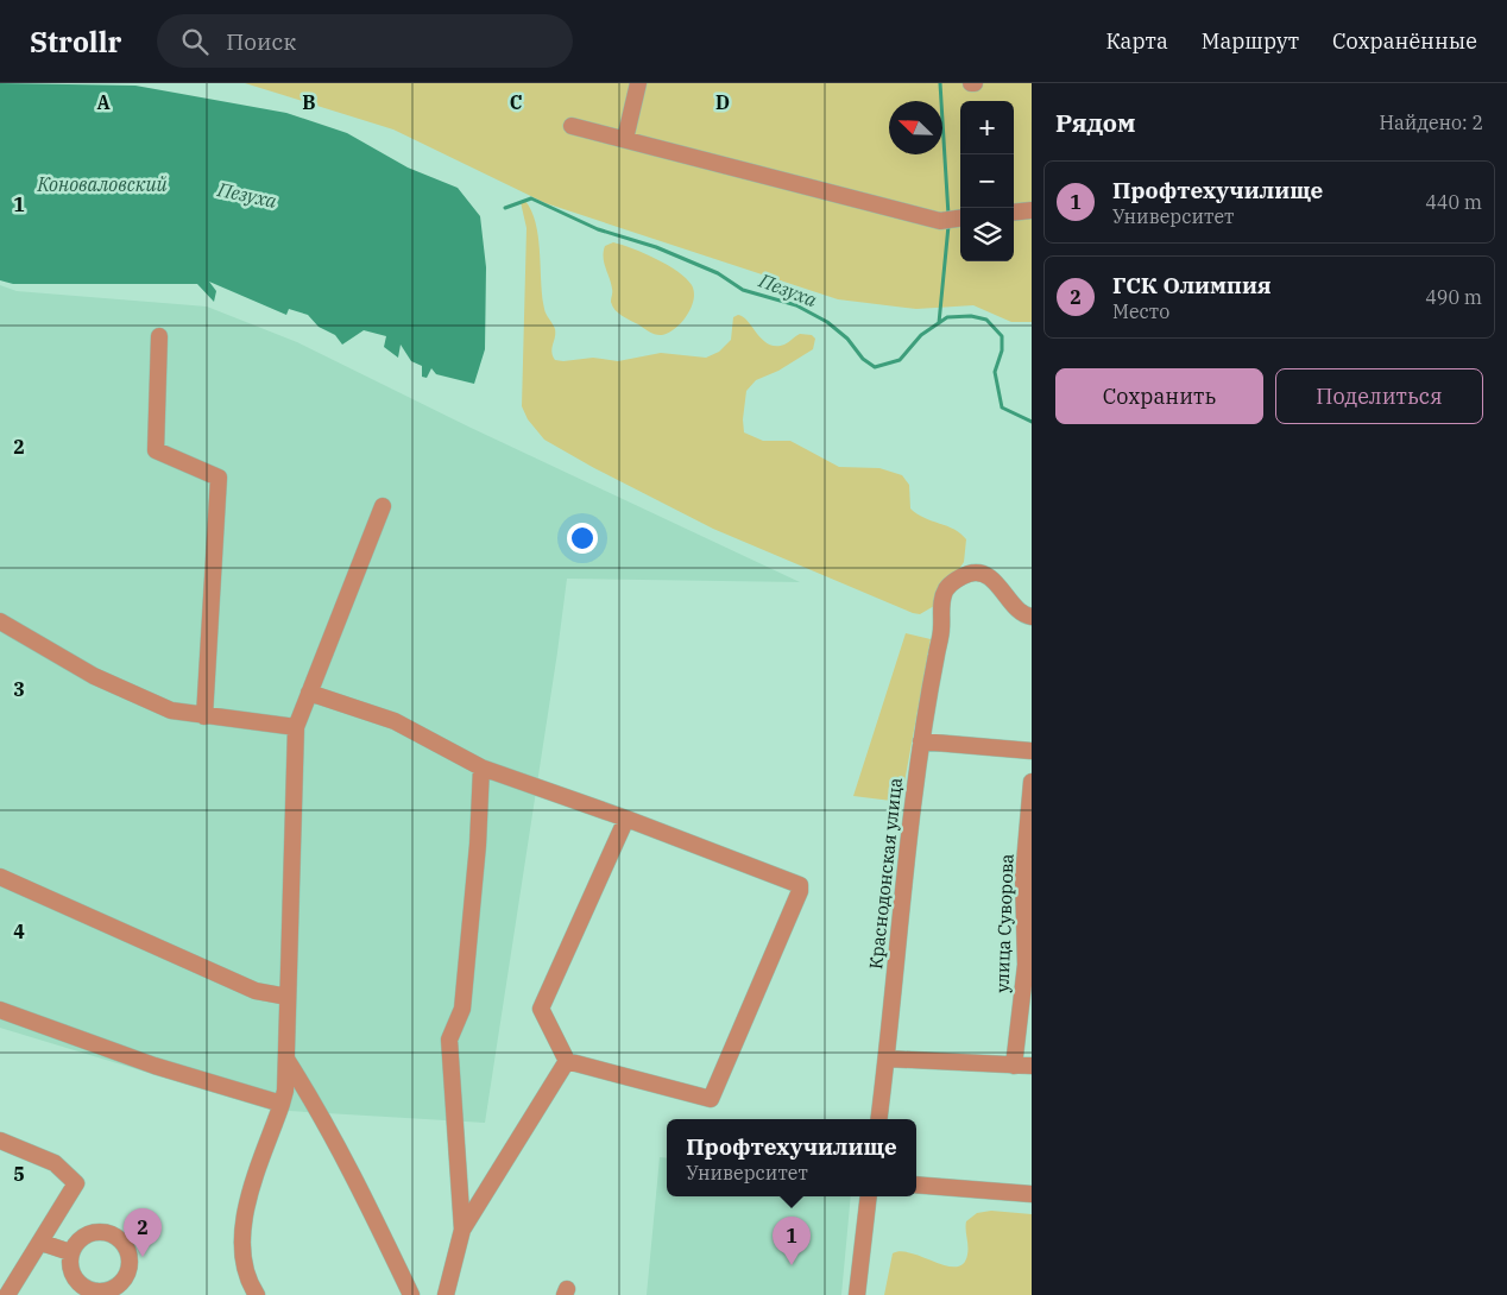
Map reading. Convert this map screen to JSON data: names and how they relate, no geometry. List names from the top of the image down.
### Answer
{
  "streets": {
    "street": ["Краснодонская улица", "улица Суворова"]
  },
  "water": ["Коноваловский", "Пезуха"],
  "north": "top left",
  "page": {
    "header": "Strollr",
    "search": "Поиск",
    "nav": ["Карта", "Маршрут", "Сохранённые"],
    "heading": ["Рядом", "Найдено: 2"],
    "map_buttons": ["+", "−"],
    "list": [
      {
        "mark": "1",
        "name": "Профтехучилище",
        "note": "Университет",
        "value": "440 m"
      },
      {
        "mark": "2",
        "name": "ГСК Олимпия",
        "note": "Место",
        "value": "490 m"
      }
    ],
    "buttons": ["Сохранить", "Поделиться"],
    "popup": ["Профтехучилище", "Университет"],
    "pins": ["2", "1"]
  },
  "grid": {
    "columns": [
      "A",
      "B",
      "C",
      "D"
    ],
    "rows": [
      "1",
      "2",
      "3",
      "4",
      "5"
    ]
  }
}
